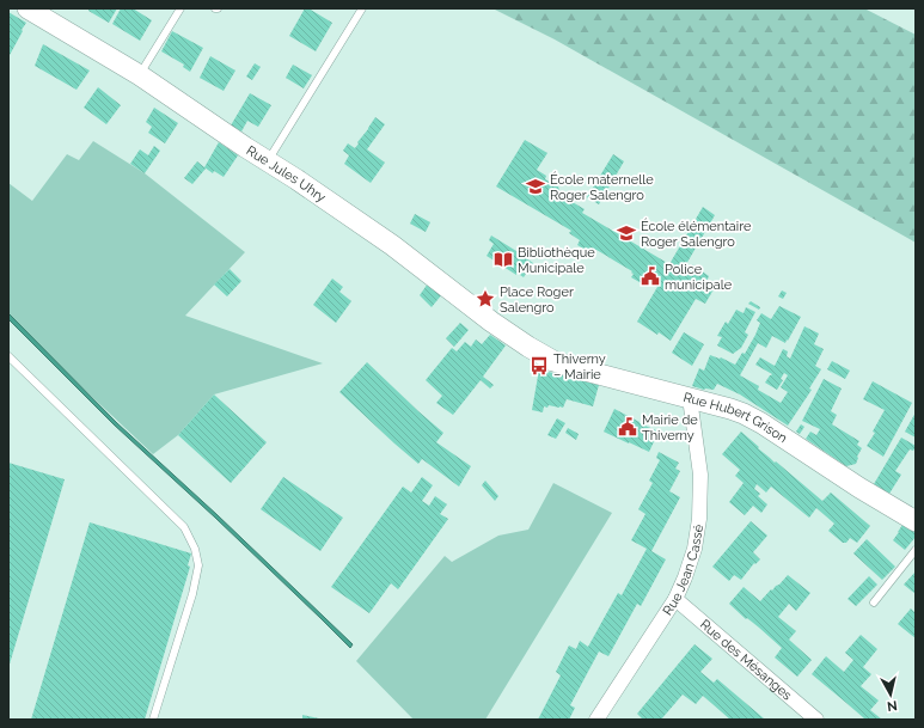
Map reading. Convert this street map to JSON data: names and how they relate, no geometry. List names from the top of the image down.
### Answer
{
  "streets": {
    "street": [
      "Rue Jules Uhry",
      "Rue Hubert Grison",
      "Rue Jean Cassé",
      "Rue des Mésanges"
    ]
  },
  "crossings": [
    ["Rue Jules Uhry", "Rue Hubert Grison"],
    ["Rue Hubert Grison", "Rue Jean Cassé"],
    ["Rue Jean Cassé", "Rue des Mésanges"]
  ],
  "places": {
    "school or university": ["École maternelle Roger Salengro", "École élémentaire Roger Salengro"],
    "library": ["Bibliothèque Municipale"],
    "public building": ["Police municipale", "Mairie de Thiverny"],
    "place": ["Place Roger Salengro"],
    "bus stop": ["Thiverny – Mairie"]
  },
  "north": "bottom"
}
